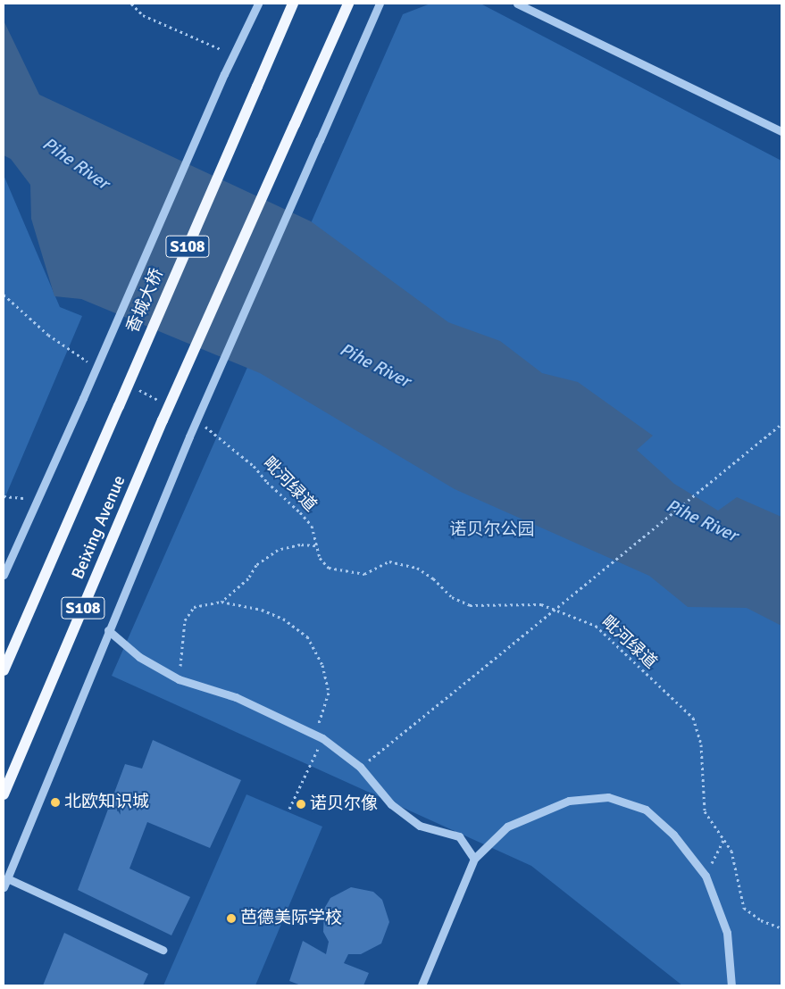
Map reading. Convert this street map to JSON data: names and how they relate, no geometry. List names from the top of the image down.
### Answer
{
  "streets": {
    "main road": ["S108", "香城大桥", "Beixing Avenue"],
    "path": ["毗河绿道"]
  },
  "crossings": [
    ["香城大桥", "Beixing Avenue"]
  ],
  "water": ["Pihe River"],
  "parks": ["诺贝尔公园"],
  "places": ["北欧知识城", "诺贝尔像", "芭德美际学校"]
}
